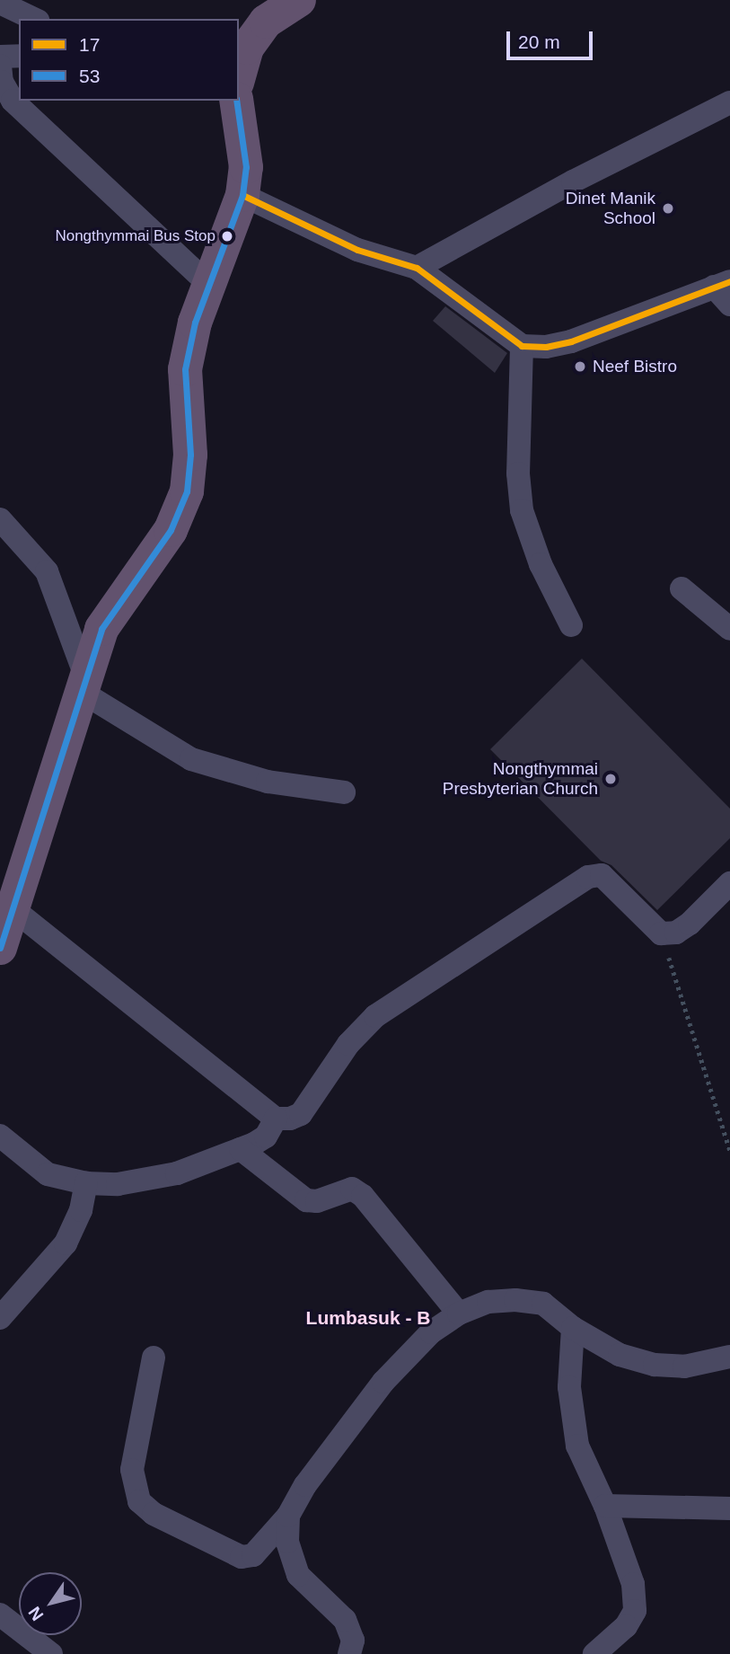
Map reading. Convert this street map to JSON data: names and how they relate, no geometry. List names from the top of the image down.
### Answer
{
  "districts": ["Lumbasuk - B"],
  "places": [
    "Dinet Manik School",
    "Nongthymmai Bus Stop",
    "Neef Bistro",
    "Nongthymmai Presbyterian Church"
  ],
  "lines": ["transit line 53", "transit line 17"],
  "legend": ["17", "53"],
  "scale_bar": "20 m",
  "north": "bottom left"
}
